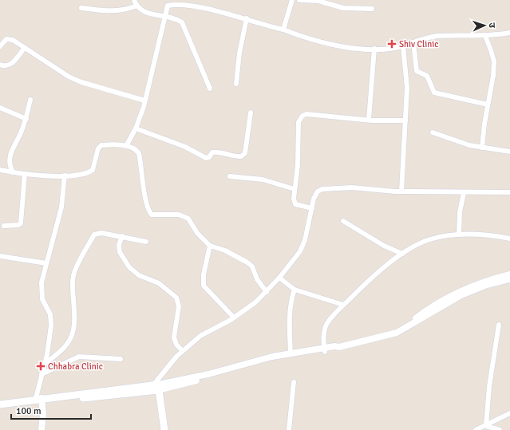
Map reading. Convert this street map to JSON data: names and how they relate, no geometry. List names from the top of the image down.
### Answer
{
  "places": {
    "health": ["Shiv Clinic", "Chhabra Clinic"]
  },
  "scale_bar": "100 m",
  "north": "right"
}
